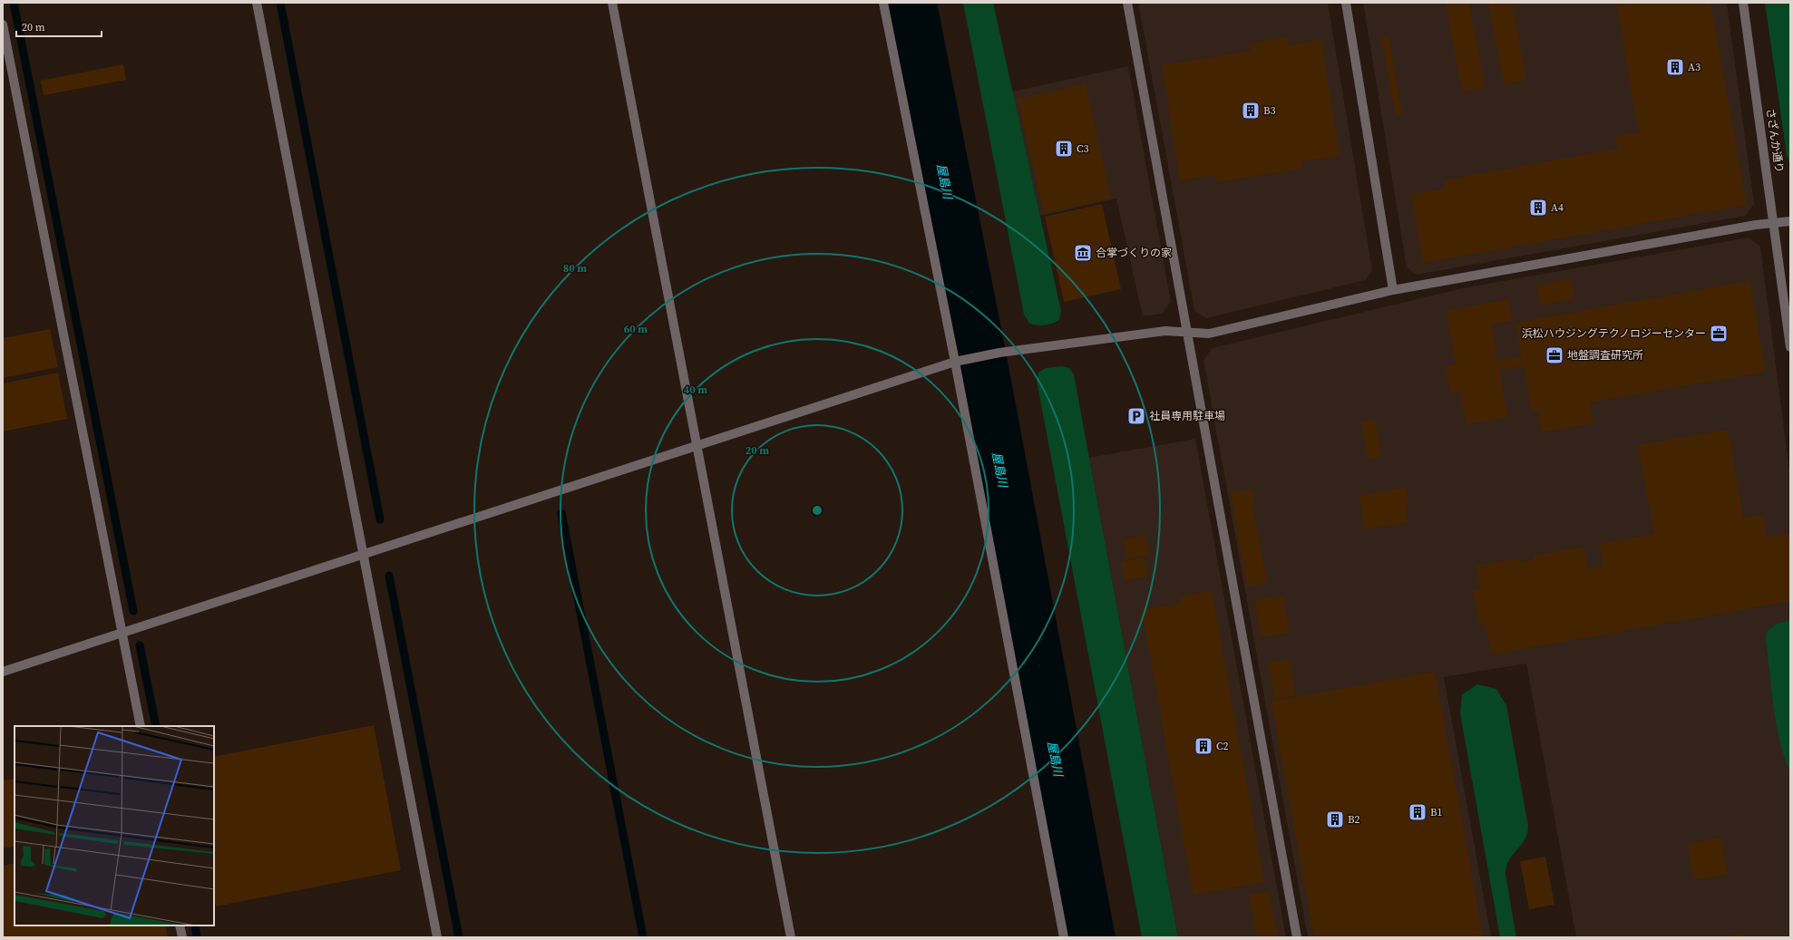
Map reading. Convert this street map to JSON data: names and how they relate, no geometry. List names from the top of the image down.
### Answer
{
  "streets": {
    "street": ["さざんか通り"]
  },
  "water": ["屋島川"],
  "places": {
    "building": [
      "A3",
      "B3",
      "C3",
      "A4",
      "C2",
      "B1",
      "B2"
    ],
    "museum": ["合掌づくりの家"],
    "office": ["浜松ハウジングテクノロジーセンター", "地盤調査研究所"],
    "parking": ["社員専用駐車場"]
  },
  "scale_bar": "20 m",
  "rings": [
    "80 m",
    "60 m",
    "40 m",
    "20 m"
  ]
}
